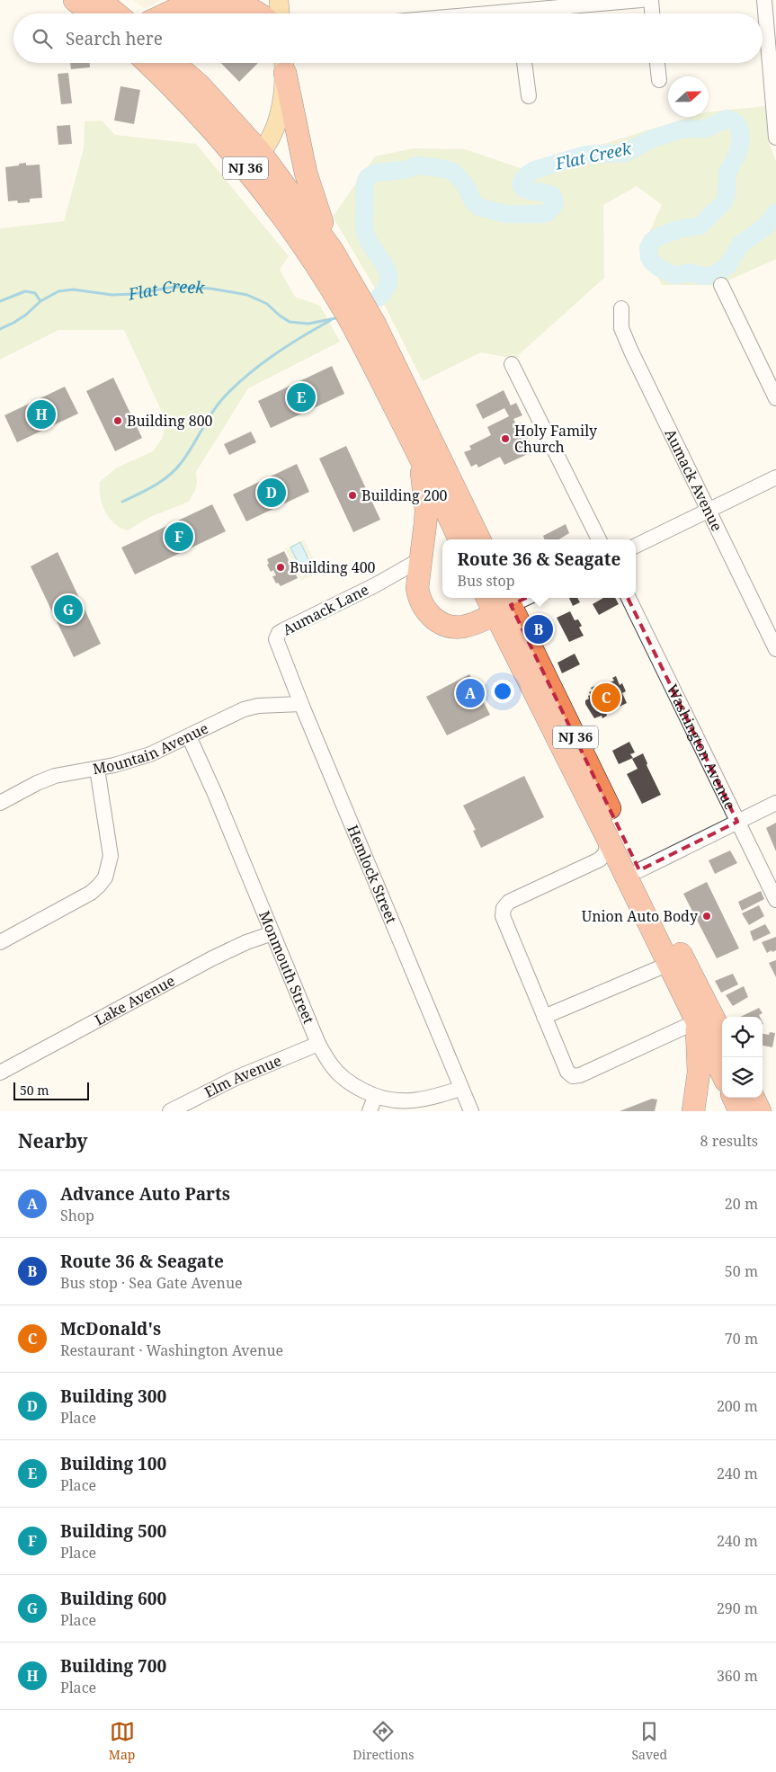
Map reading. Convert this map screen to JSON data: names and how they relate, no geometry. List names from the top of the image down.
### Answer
{
  "streets": {
    "highway": ["NJ 36"],
    "street": [
      "Aumack Avenue",
      "Aumack Lane",
      "Mountain Avenue",
      "Washington Avenue",
      "Hemlock Street",
      "Monmouth Street",
      "Lake Avenue",
      "Elm Avenue"
    ]
  },
  "crossings": [
    ["Aumack Lane", "Hemlock Street"],
    ["Mountain Avenue", "Hemlock Street"],
    ["Mountain Avenue", "Monmouth Street"],
    ["Hemlock Street", "Monmouth Street"],
    ["Monmouth Street", "Lake Avenue"],
    ["Monmouth Street", "Elm Avenue"]
  ],
  "water": ["Flat Creek"],
  "places": [
    "Building 800",
    "Holy Family Church",
    "Building 200",
    "Building 400",
    "Union Auto Body"
  ],
  "scale_bar": "50 m",
  "north": "right",
  "page": {
    "search": "Search here",
    "pins": [
      "E",
      "H",
      "D",
      "F",
      "G",
      "B",
      "A",
      "C"
    ],
    "popup": ["Route 36 & Seagate", "Bus stop"],
    "scale": "50 m",
    "heading": ["Nearby", "8 results"],
    "list": [
      {
        "mark": "A",
        "name": "Advance Auto Parts",
        "note": "Shop",
        "value": "20 m"
      },
      {
        "mark": "B",
        "name": "Route 36 & Seagate",
        "note": "Bus stop · Sea Gate Avenue",
        "value": "50 m"
      },
      {
        "mark": "C",
        "name": "McDonald's",
        "note": "Restaurant · Washington Avenue",
        "value": "70 m"
      },
      {
        "mark": "D",
        "name": "Building 300",
        "note": "Place",
        "value": "200 m"
      },
      {
        "mark": "E",
        "name": "Building 100",
        "note": "Place",
        "value": "240 m"
      },
      {
        "mark": "F",
        "name": "Building 500",
        "note": "Place",
        "value": "240 m"
      },
      {
        "mark": "G",
        "name": "Building 600",
        "note": "Place",
        "value": "290 m"
      },
      {
        "mark": "H",
        "name": "Building 700",
        "note": "Place",
        "value": "360 m"
      }
    ],
    "nav": ["Map", "Directions", "Saved"]
  }
}
